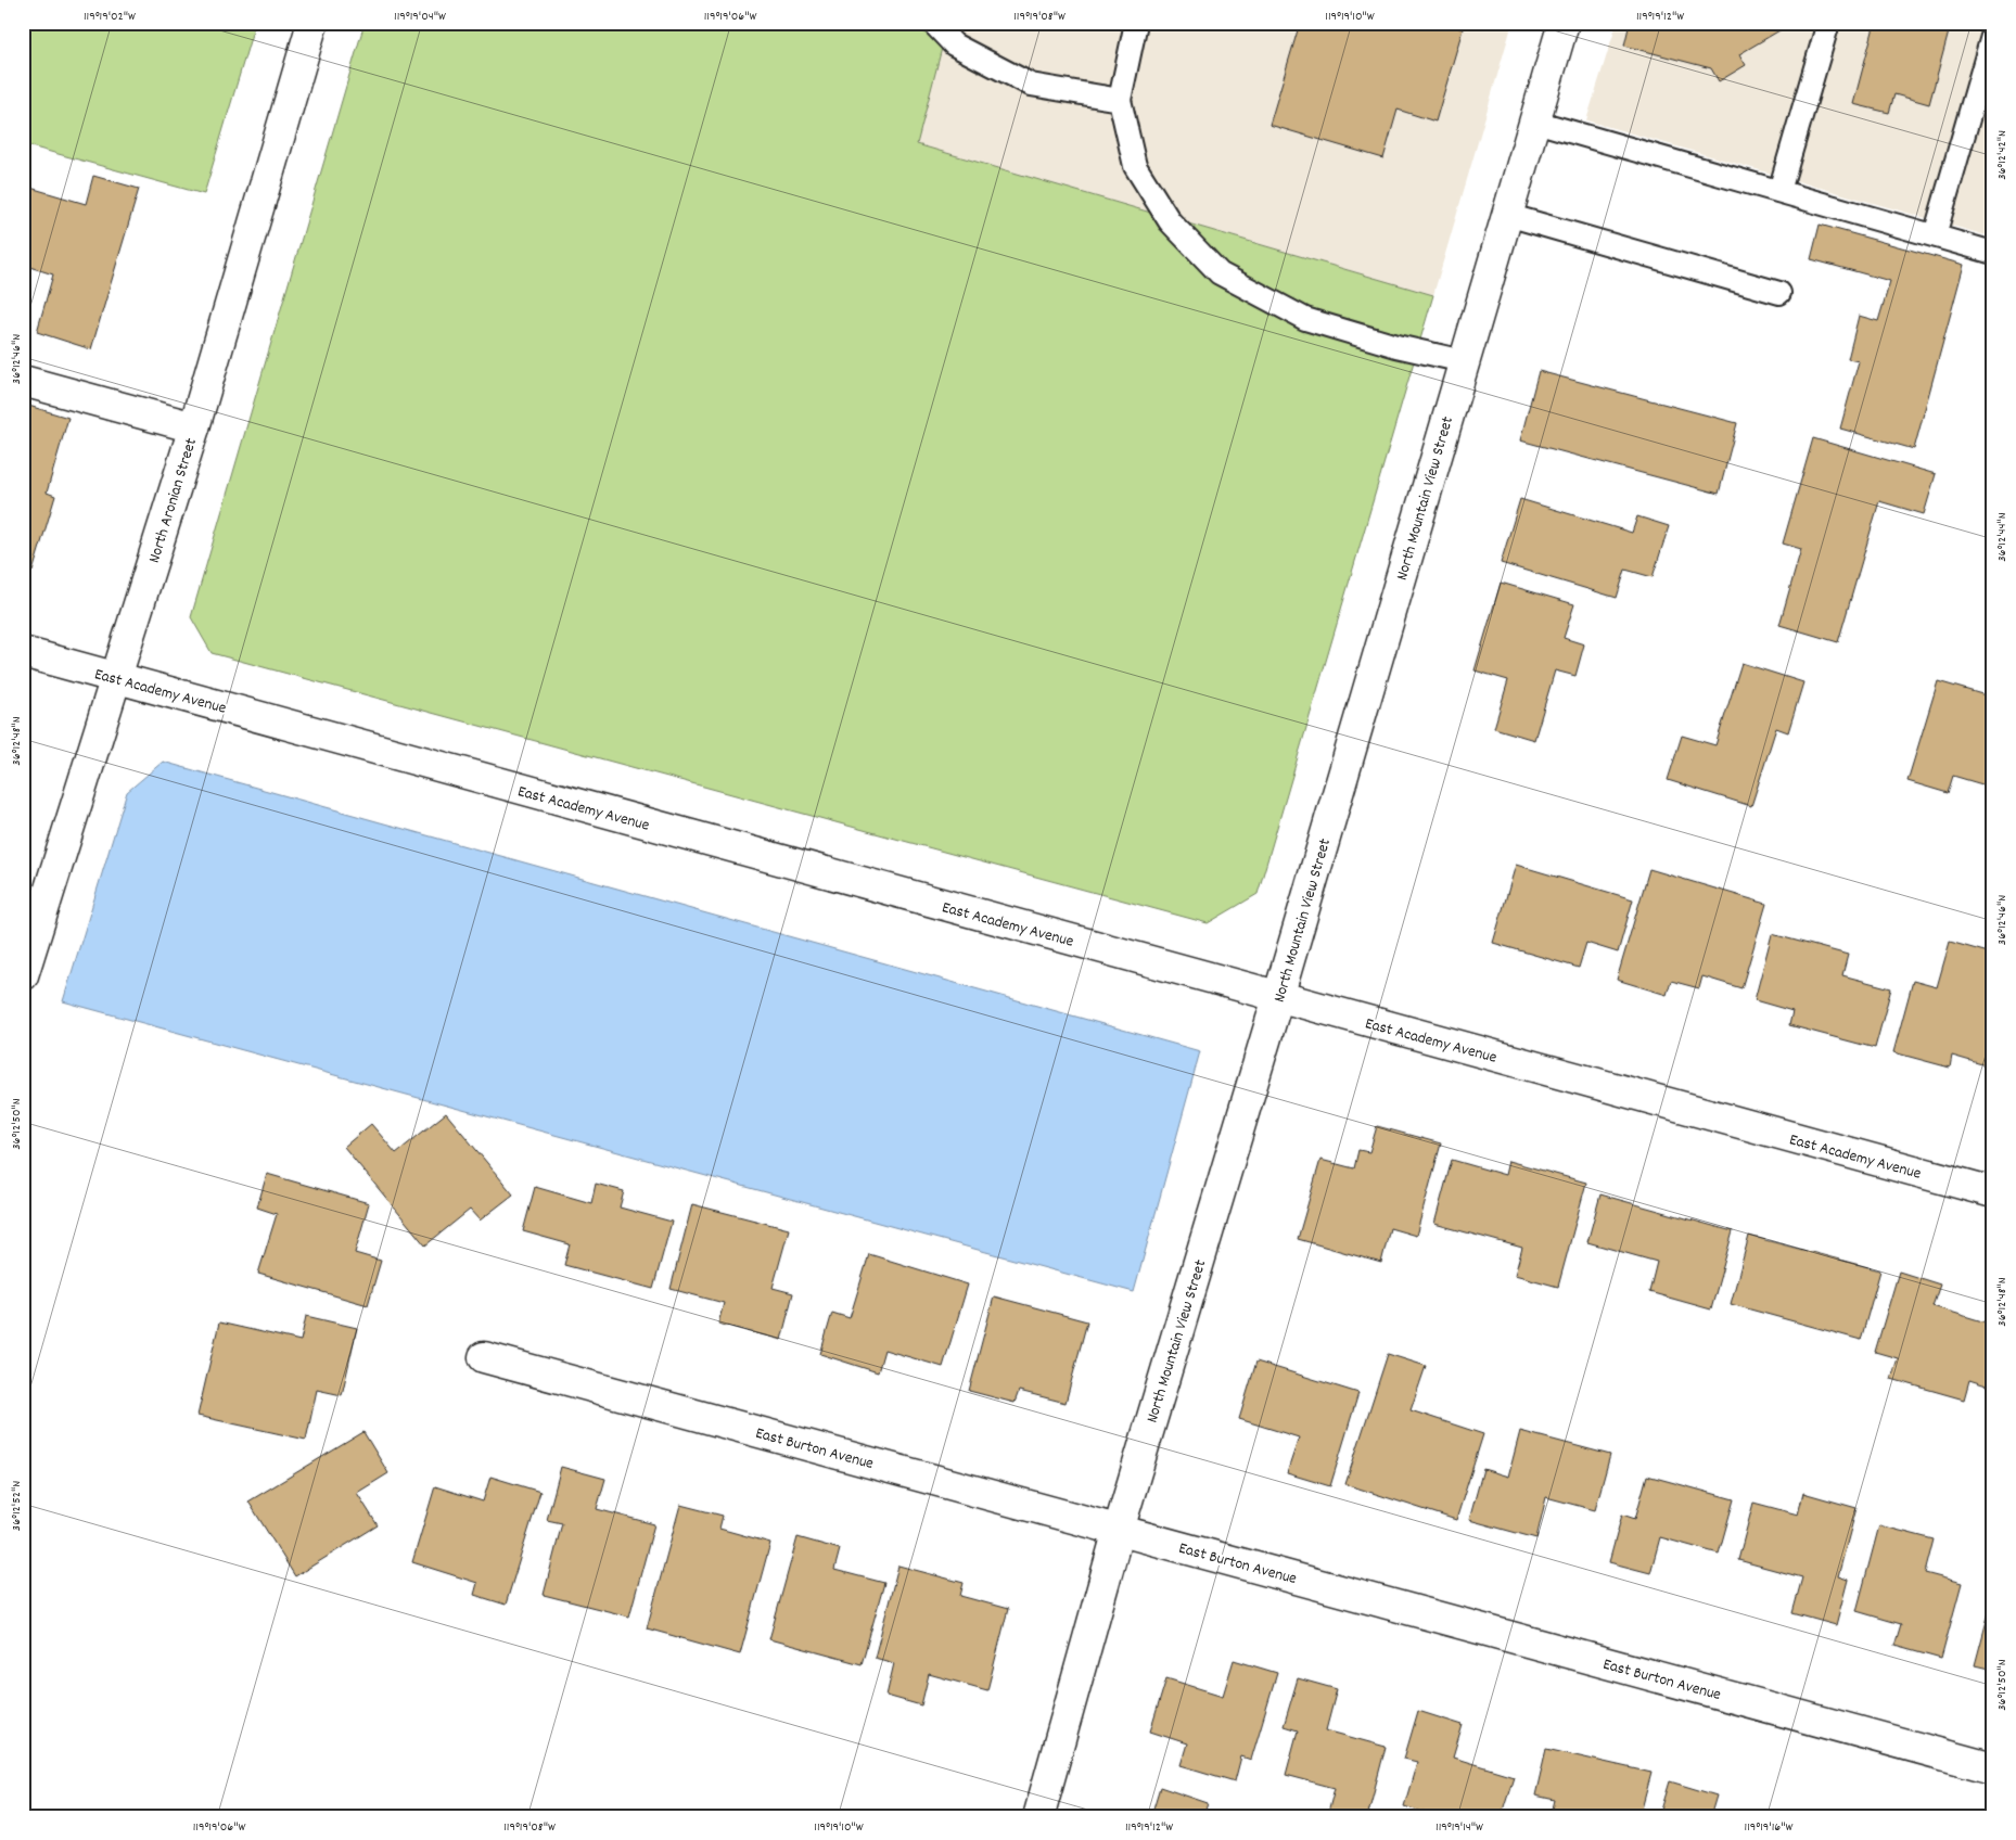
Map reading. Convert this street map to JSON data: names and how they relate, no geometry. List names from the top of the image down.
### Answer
{
  "streets": {
    "street": [
      "North Mountain View Street",
      "North Aronian Street",
      "East Academy Avenue",
      "East Burton Avenue"
    ]
  },
  "crossings": [
    ["North Mountain View Street", "East Academy Avenue"],
    ["North Mountain View Street", "East Burton Avenue"],
    ["North Aronian Street", "East Academy Avenue"]
  ],
  "coordinates": [
    "119°19'02\"W",
    "119°19'04\"W",
    "119°19'06\"W",
    "119°19'08\"W",
    "119°19'10\"W",
    "119°19'12\"W",
    "36°12'42\"N",
    "36°12'46\"N",
    "36°12'44\"N",
    "36°12'48\"N",
    "36°12'50\"N",
    "36°12'52\"N",
    "119°19'14\"W",
    "119°19'16\"W"
  ]
}
